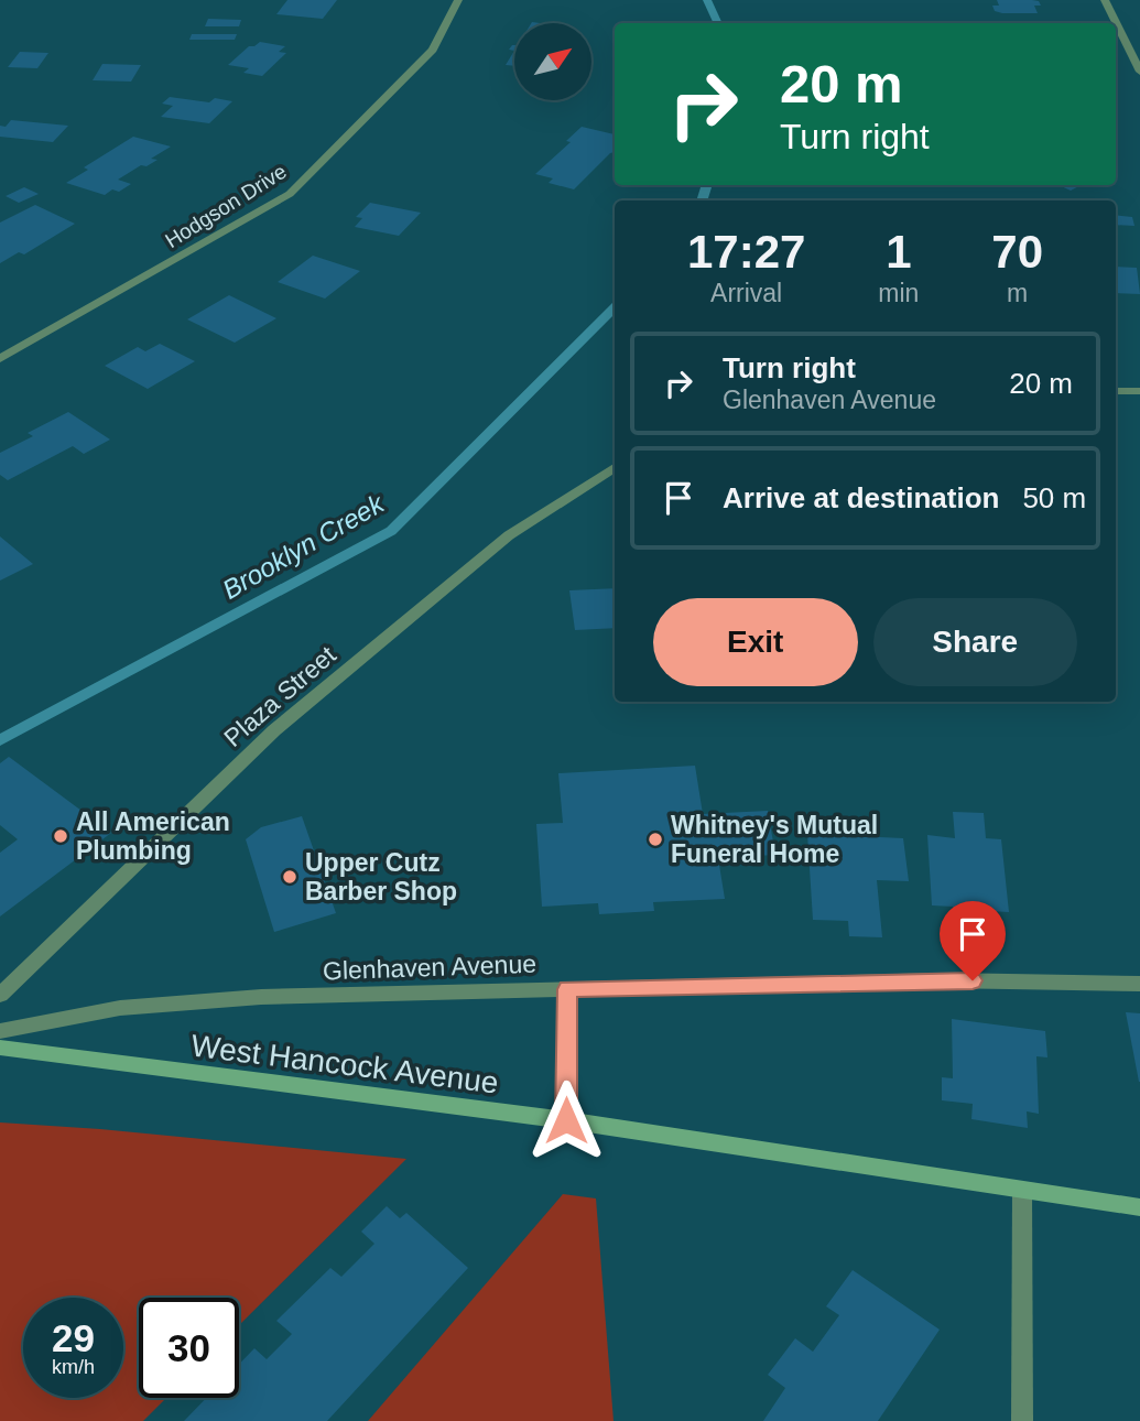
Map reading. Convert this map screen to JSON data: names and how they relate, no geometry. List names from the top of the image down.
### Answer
{
  "streets": {
    "street": [
      "Hodgson Drive",
      "Plaza Street",
      "Glenhaven Avenue",
      "West Hancock Avenue"
    ]
  },
  "water": ["Brooklyn Creek"],
  "places": ["All American Plumbing", "Whitney's Mutual Funeral Home", "Upper Cutz Barber Shop"],
  "north": "top right",
  "page": {
    "turn": ["20 m", "Turn right"],
    "eta": [
      "17:27",
      "Arrival",
      "1",
      "min",
      "70",
      "m"
    ],
    "list": [
      {
        "name": "Turn right",
        "note": "Glenhaven Avenue",
        "value": "20 m"
      },
      {
        "name": "Arrive at destination",
        "value": "50 m"
      }
    ],
    "buttons": ["Exit", "Share"],
    "speed": "29 km/h",
    "limit": "30"
  }
}
